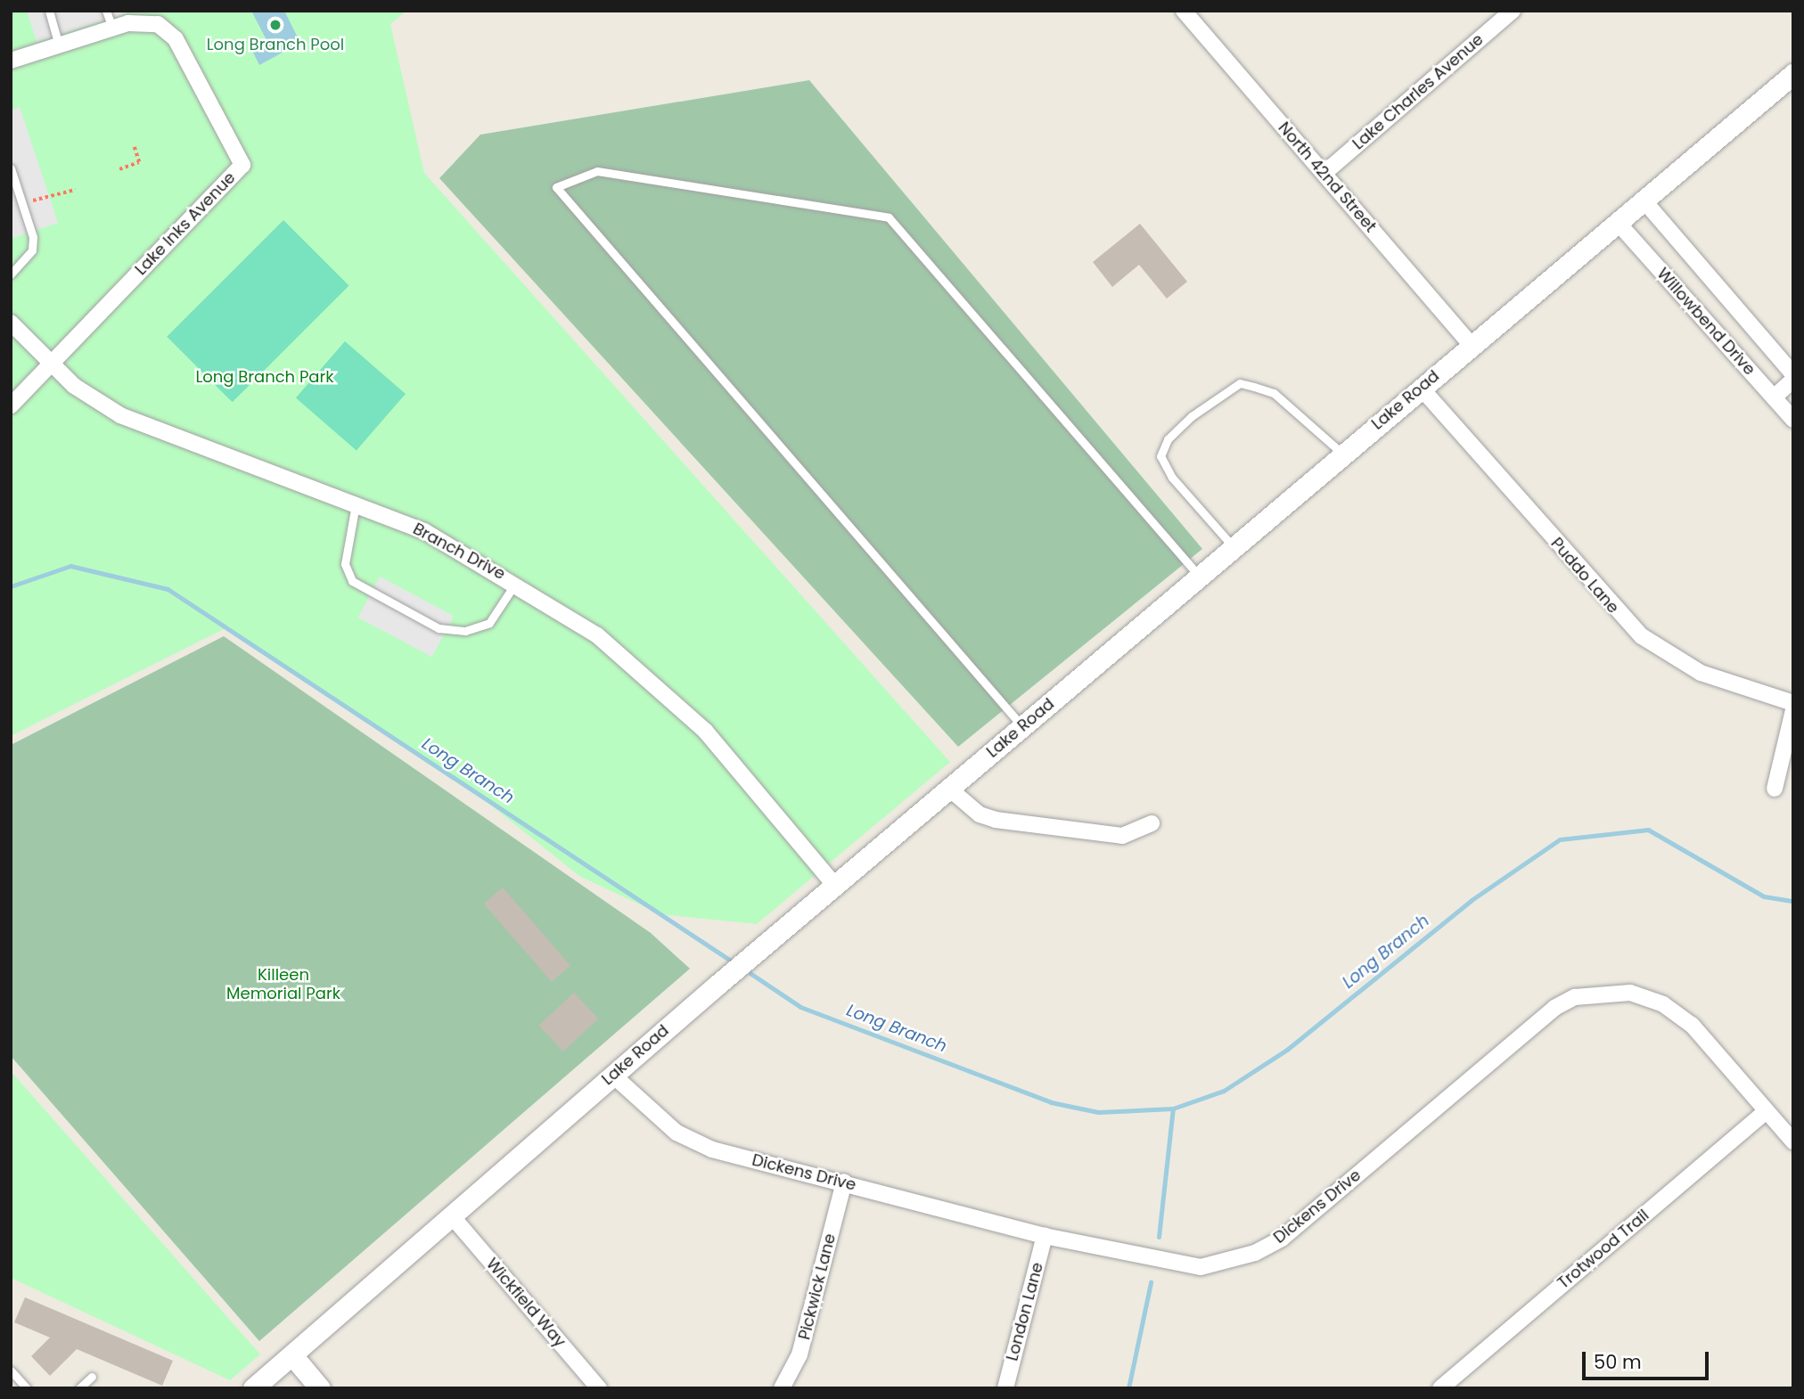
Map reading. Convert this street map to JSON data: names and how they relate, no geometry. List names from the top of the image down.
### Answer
{
  "streets": {
    "street": [
      "Lake Charles Avenue",
      "North 42nd Street",
      "Lake Inks Avenue",
      "Willowbend Drive",
      "Lake Road",
      "Branch Drive",
      "Puddo Lane",
      "Dickens Drive",
      "Trotwood Trail",
      "Pickwick Lane",
      "Wickfield Way",
      "London Lane"
    ]
  },
  "crossings": [
    ["Lake Charles Avenue", "North 42nd Street"],
    ["North 42nd Street", "Lake Road"],
    ["Lake Inks Avenue", "Branch Drive"],
    ["Willowbend Drive", "Lake Road"],
    ["Lake Road", "Branch Drive"],
    ["Lake Road", "Puddo Lane"],
    ["Lake Road", "Dickens Drive"],
    ["Lake Road", "Wickfield Way"],
    ["Dickens Drive", "Trotwood Trail"],
    ["Dickens Drive", "Pickwick Lane"],
    ["Dickens Drive", "London Lane"]
  ],
  "water": ["Long Branch"],
  "parks": ["Long Branch Park", "Killeen Memorial Park"],
  "places": ["Long Branch Pool"],
  "scale_bar": "50 m"
}
